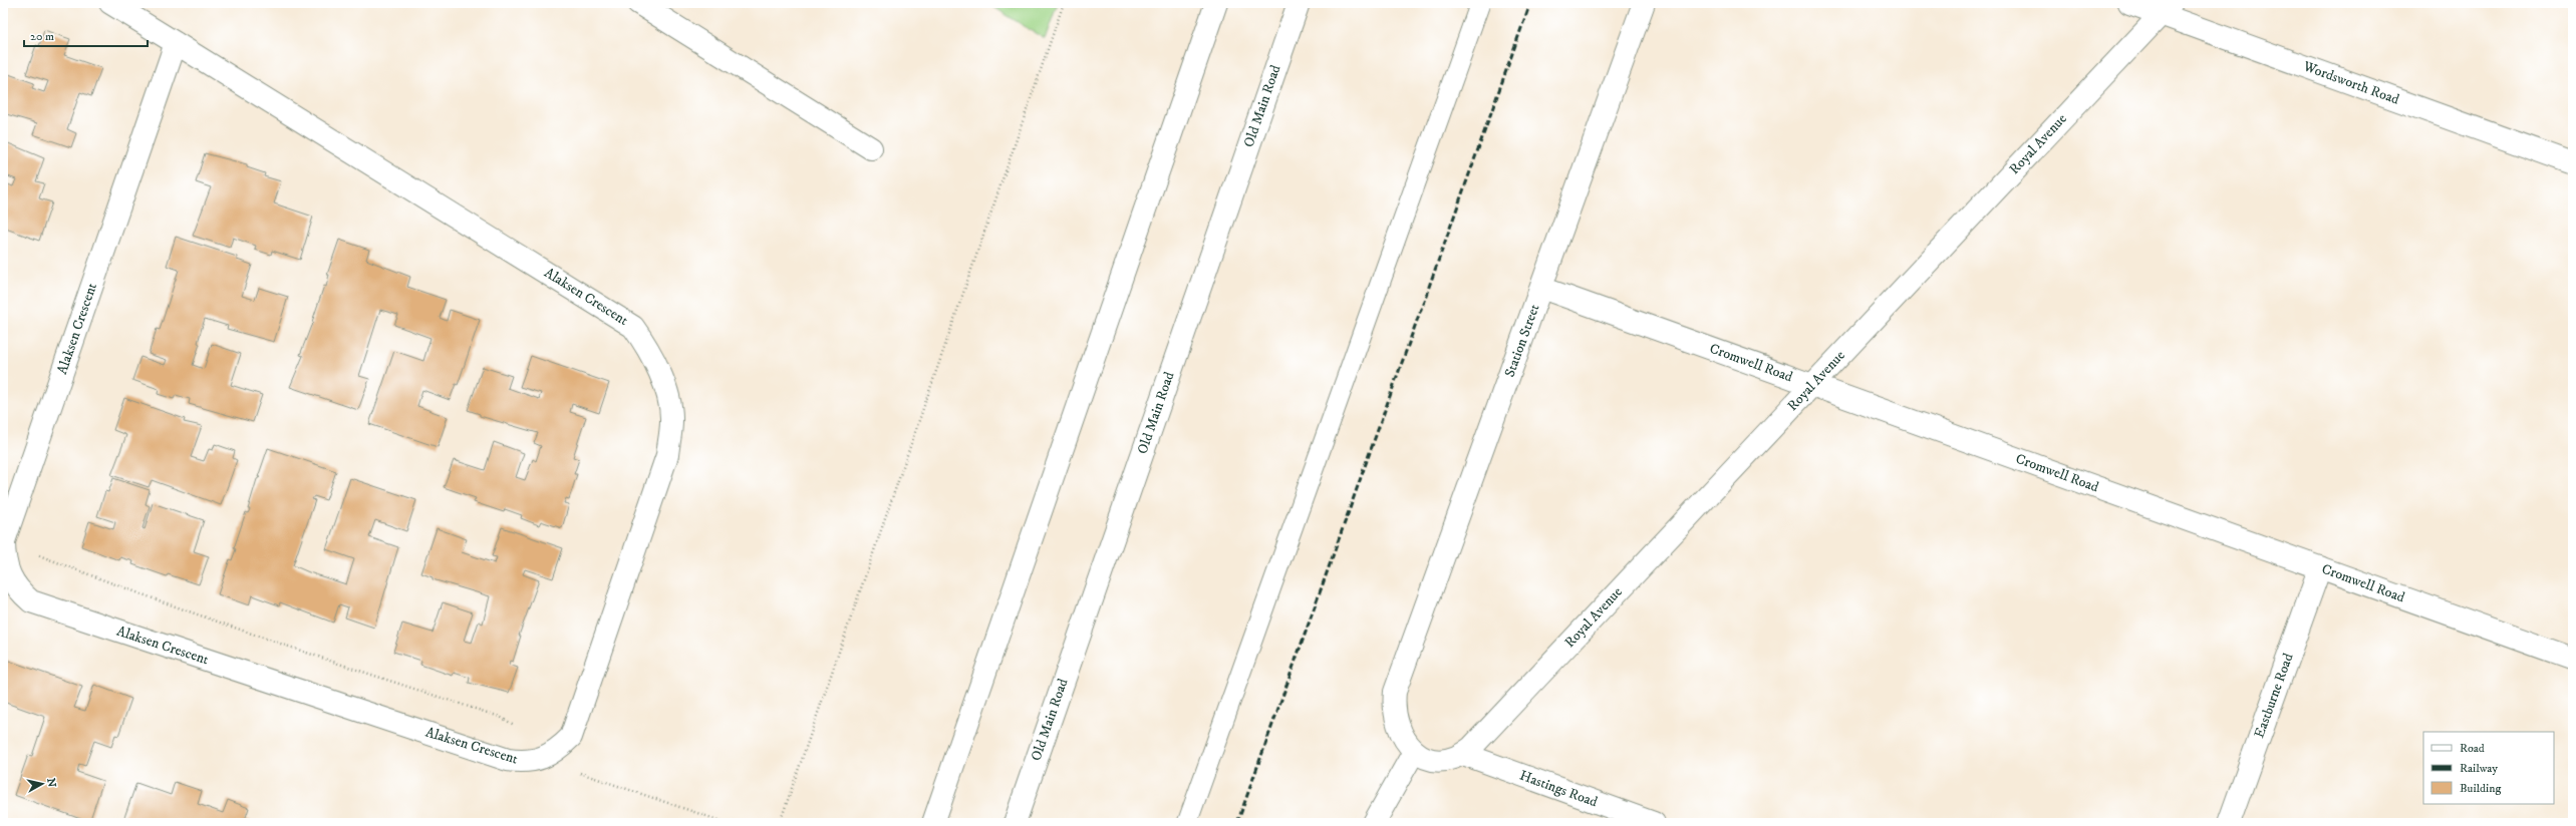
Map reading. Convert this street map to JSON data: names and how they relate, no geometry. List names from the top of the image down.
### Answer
{
  "streets": {
    "street": [
      "Wordsworth Road",
      "Old Main Road",
      "Royal Avenue",
      "Alaksen Crescent",
      "Station Street",
      "Cromwell Road",
      "Eastburne Road",
      "Hastings Road"
    ]
  },
  "crossings": [
    ["Wordsworth Road", "Royal Avenue"],
    ["Royal Avenue", "Cromwell Road"],
    ["Royal Avenue", "Hastings Road"],
    ["Station Street", "Cromwell Road"],
    ["Station Street", "Hastings Road"],
    ["Cromwell Road", "Eastburne Road"]
  ],
  "legend": ["Road", "Railway", "Building"],
  "scale_bar": "20 m",
  "north": "right"
}
